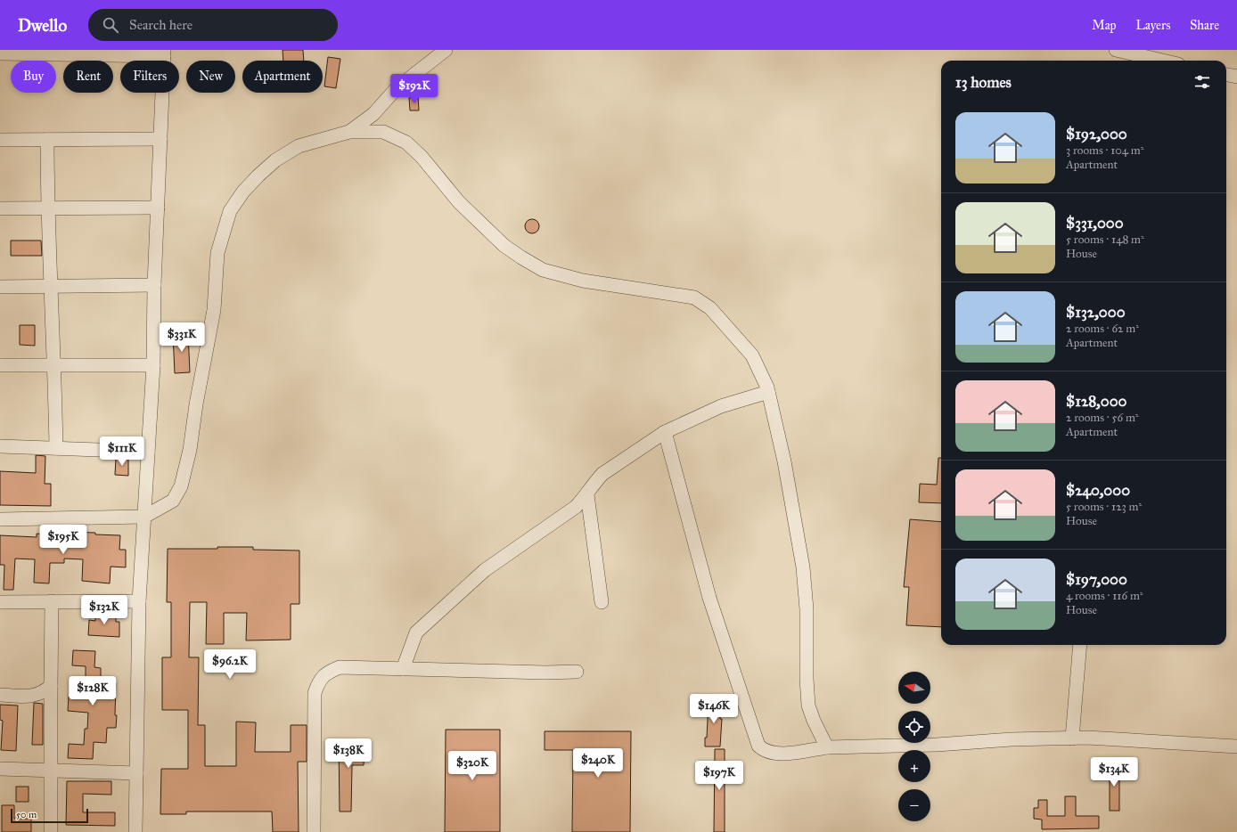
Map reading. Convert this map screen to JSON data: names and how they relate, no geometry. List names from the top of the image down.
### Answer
{
  "scale_bar": "50 m",
  "north": "left",
  "page": {
    "header": "Dwello",
    "search": "Search here",
    "nav": ["Map", "Layers", "Share"],
    "chip": [
      "Buy",
      "Rent",
      "Filters",
      "New",
      "Apartment"
    ],
    "heading": "13 homes",
    "price": [
      "$192K",
      "$331K",
      "$111K",
      "$195K",
      "$132K",
      "$96.2K",
      "$128K",
      "$146K",
      "$138K",
      "$240K",
      "$320K",
      "$134K",
      "$197K"
    ],
    "list": [
      {
        "name": "$192,000",
        "note": "3 rooms · 104 m² · Apartment"
      },
      {
        "name": "$331,000",
        "note": "5 rooms · 148 m² · House"
      },
      {
        "name": "$132,000",
        "note": "2 rooms · 62 m² · Apartment"
      },
      {
        "name": "$128,000",
        "note": "2 rooms · 56 m² · Apartment"
      },
      {
        "name": "$240,000",
        "note": "5 rooms · 123 m² · House"
      },
      {
        "name": "$197,000",
        "note": "4 rooms · 116 m² · House"
      }
    ],
    "map_buttons": ["+", "−"],
    "scale": "50 m"
  }
}
